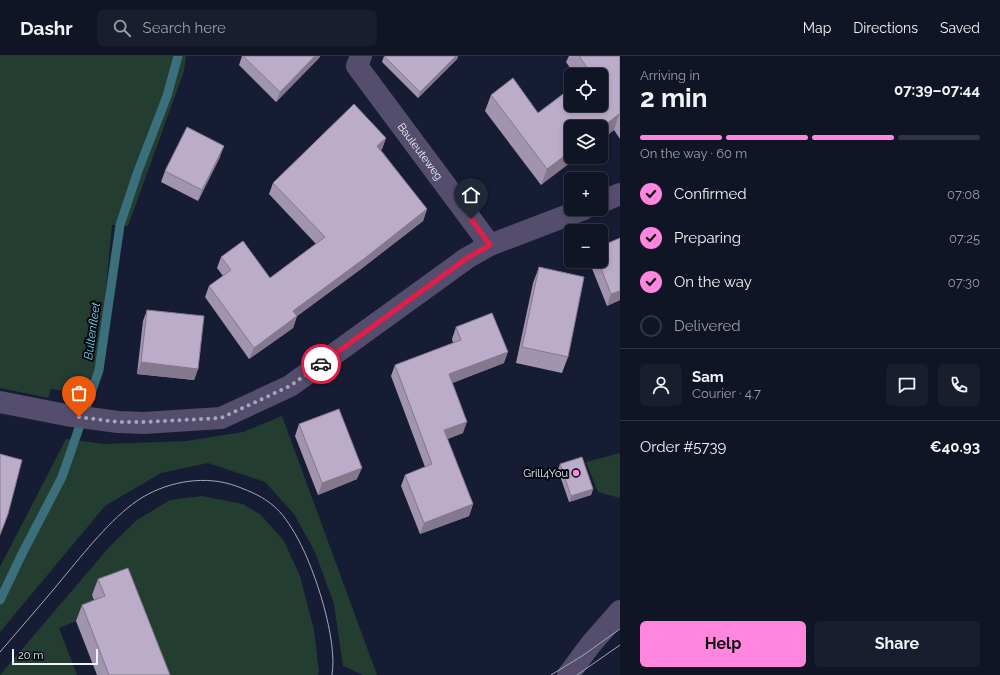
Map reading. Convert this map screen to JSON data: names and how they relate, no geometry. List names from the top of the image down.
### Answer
{
  "streets": {
    "street": ["Bauleuteweg"]
  },
  "water": ["Bultenfleet"],
  "places": ["Grill4You"],
  "scale_bar": "20 m",
  "page": {
    "header": "Dashr",
    "search": "Search here",
    "nav": ["Map", "Directions", "Saved"],
    "heading": ["2 min", "Arriving in", "07:39–07:44"],
    "panel": [
      "Sam",
      "Courier · 4.7",
      "Order #5739",
      "€40.93"
    ],
    "map_buttons": ["+", "−"],
    "bar": "On the way · 60 m",
    "list": [
      ["Confirmed", "07:08"],
      ["Preparing", "07:25"],
      ["On the way", "07:30"],
      "Delivered"
    ],
    "buttons": ["Help", "Share"],
    "scale": "20 m"
  }
}
